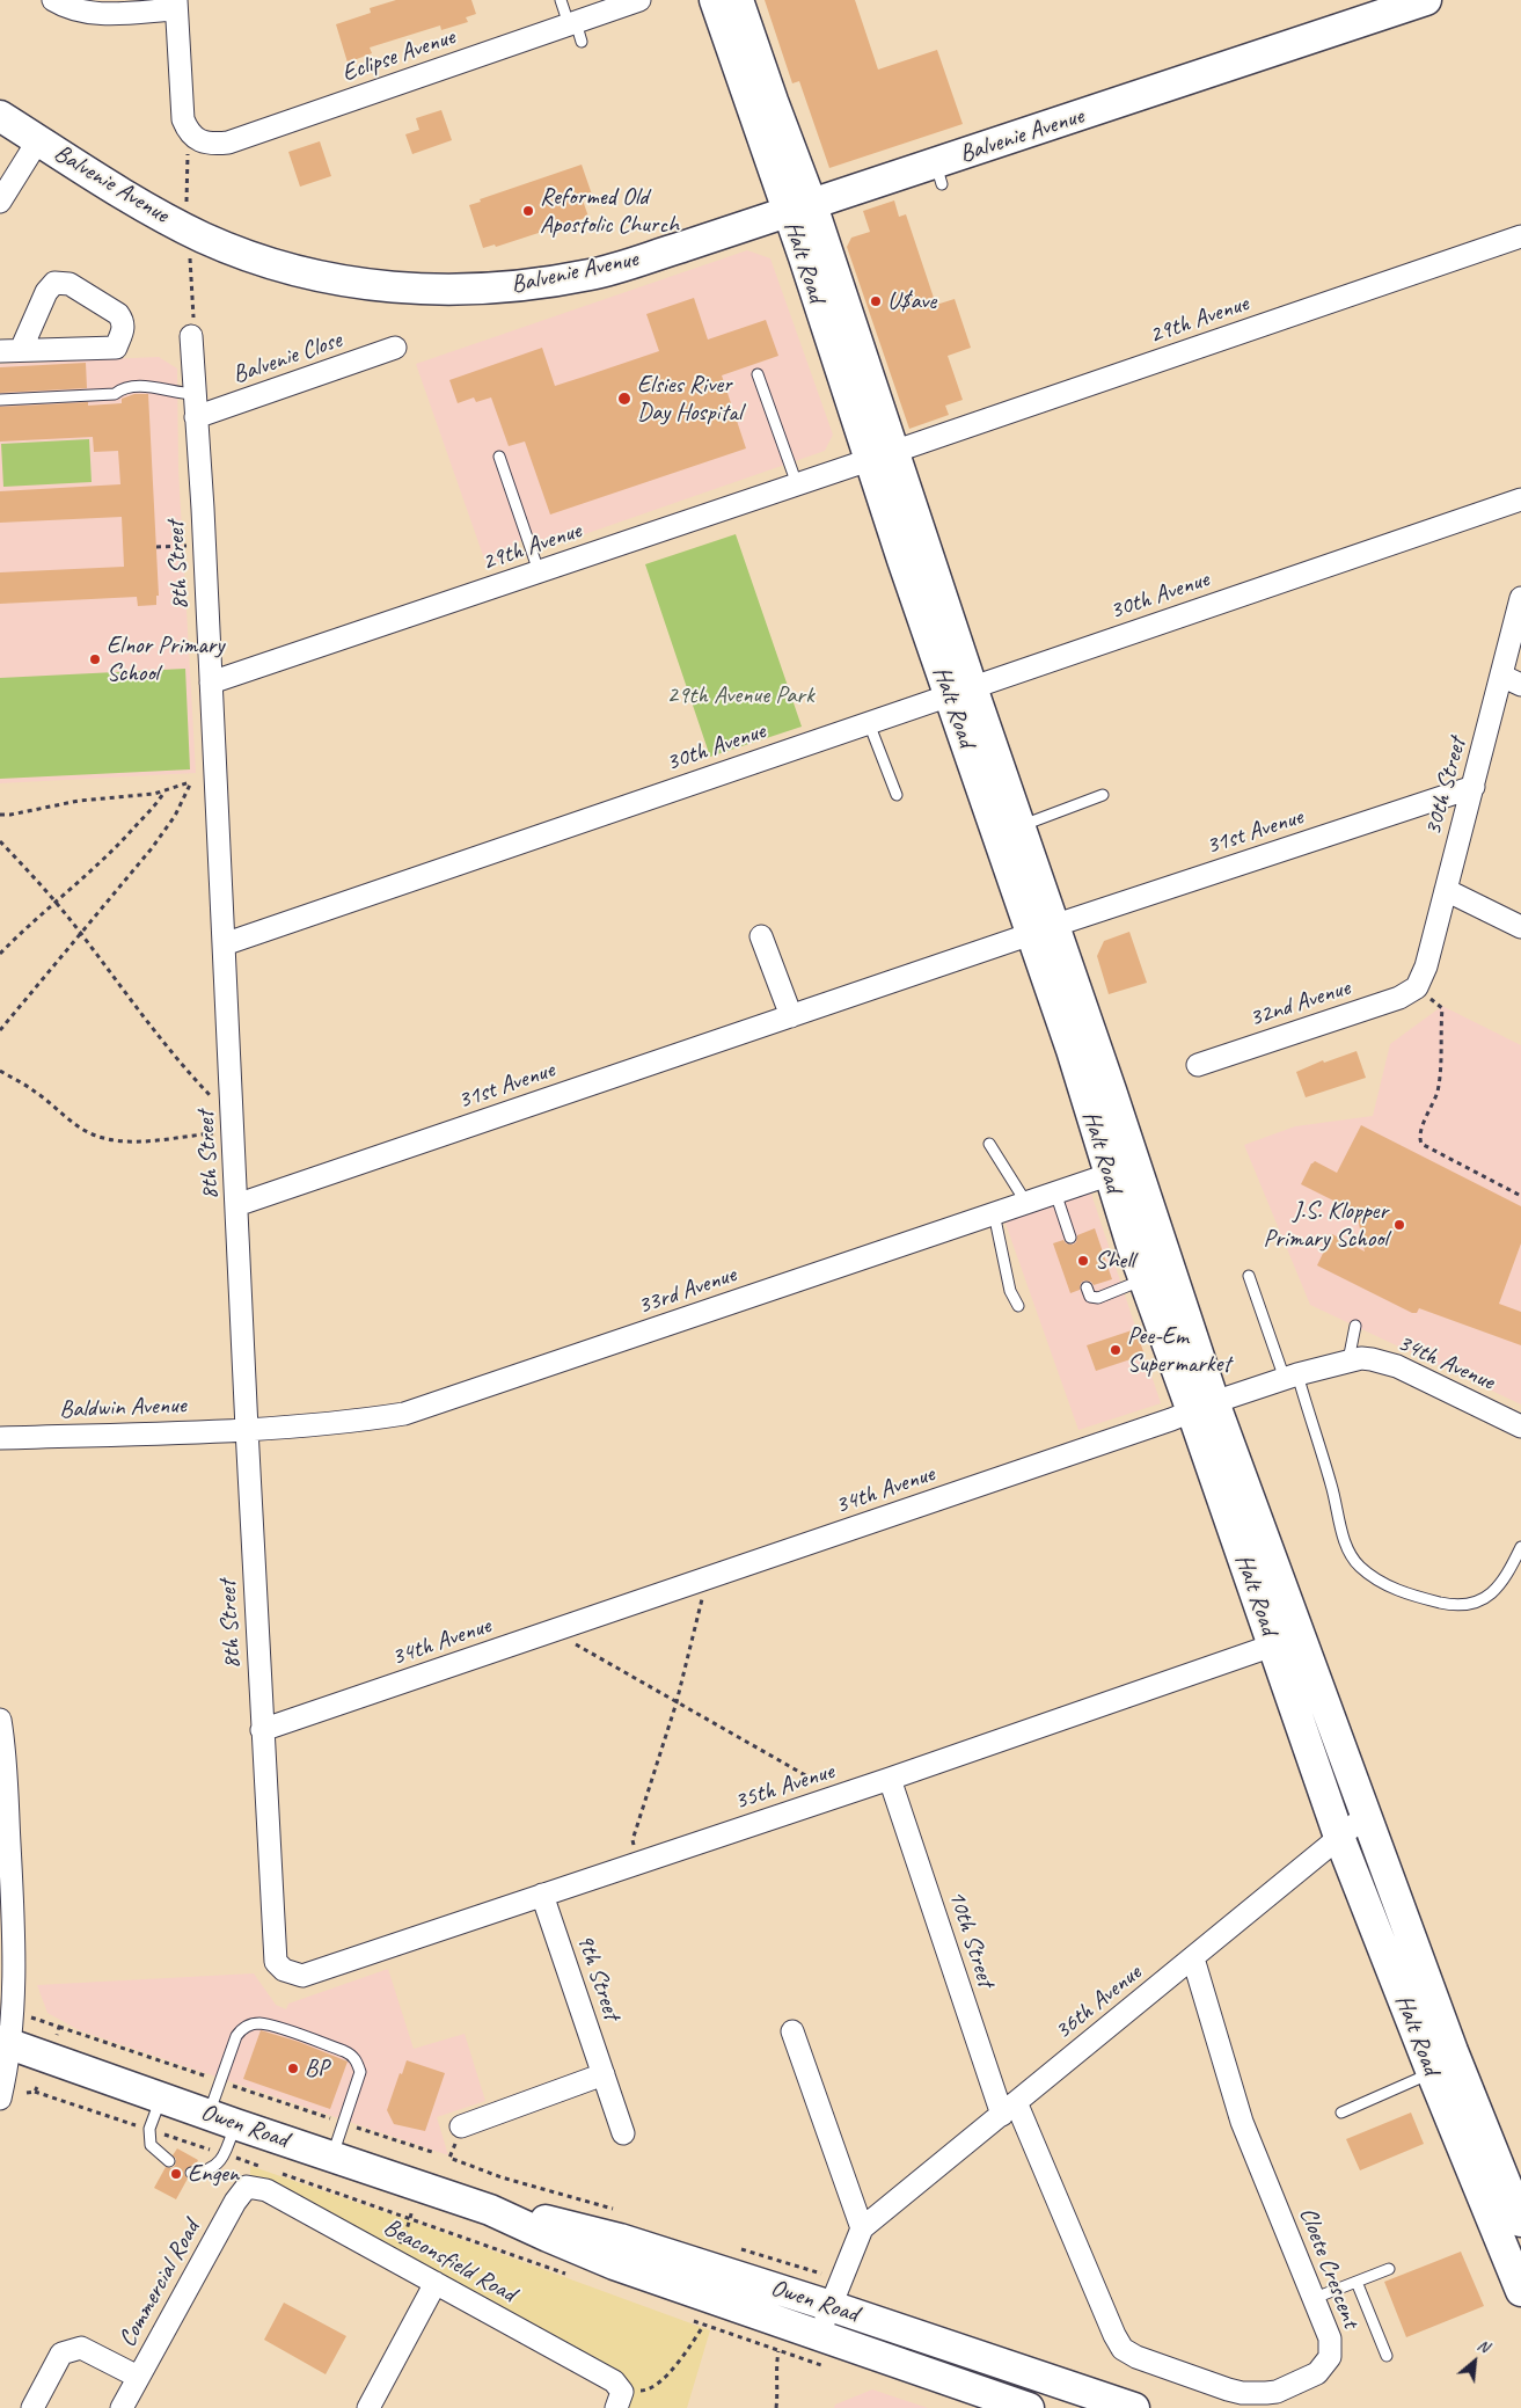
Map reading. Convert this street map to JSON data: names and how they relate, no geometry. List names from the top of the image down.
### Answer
{
  "streets": {
    "street": [
      "Eclipse Avenue",
      "Balvenie Avenue",
      "Halt Road",
      "29th Avenue",
      "Balvenie Close",
      "8th Street",
      "30th Avenue",
      "30th Street",
      "31st Avenue",
      "32nd Avenue",
      "33rd Avenue",
      "34th Avenue",
      "Baldwin Avenue",
      "35th Avenue",
      "10th Street",
      "9th Street",
      "36th Avenue",
      "Owen Road",
      "Beaconsfield Road",
      "Cloete Crescent",
      "Commercial Road"
    ]
  },
  "crossings": [
    ["Balvenie Avenue", "Halt Road"],
    ["Halt Road", "29th Avenue"],
    ["Halt Road", "30th Avenue"],
    ["Halt Road", "31st Avenue"],
    ["Halt Road", "33rd Avenue"],
    ["Halt Road", "34th Avenue"],
    ["Halt Road", "35th Avenue"],
    ["Halt Road", "36th Avenue"],
    ["29th Avenue", "8th Street"],
    ["Balvenie Close", "8th Street"],
    ["8th Street", "30th Avenue"],
    ["8th Street", "31st Avenue"],
    ["8th Street", "33rd Avenue"],
    ["8th Street", "34th Avenue"],
    ["8th Street", "Baldwin Avenue"],
    ["8th Street", "35th Avenue"],
    ["30th Street", "31st Avenue"],
    ["30th Street", "32nd Avenue"],
    ["33rd Avenue", "Baldwin Avenue"],
    ["35th Avenue", "10th Street"],
    ["35th Avenue", "9th Street"],
    ["10th Street", "36th Avenue"],
    ["10th Street", "Cloete Crescent"],
    ["36th Avenue", "Owen Road"],
    ["36th Avenue", "Cloete Crescent"],
    ["Beaconsfield Road", "Commercial Road"]
  ],
  "parks": ["29th Avenue Park"],
  "places": [
    "Reformed Old Apostolic Church",
    "U$ave",
    "Elsies River Day Hospital",
    "Elnor Primary School",
    "J.S. Klopper Primary School",
    "Shell",
    "Pee-Em Supermarket",
    "BP",
    "Engen"
  ],
  "north": "top right"
}
